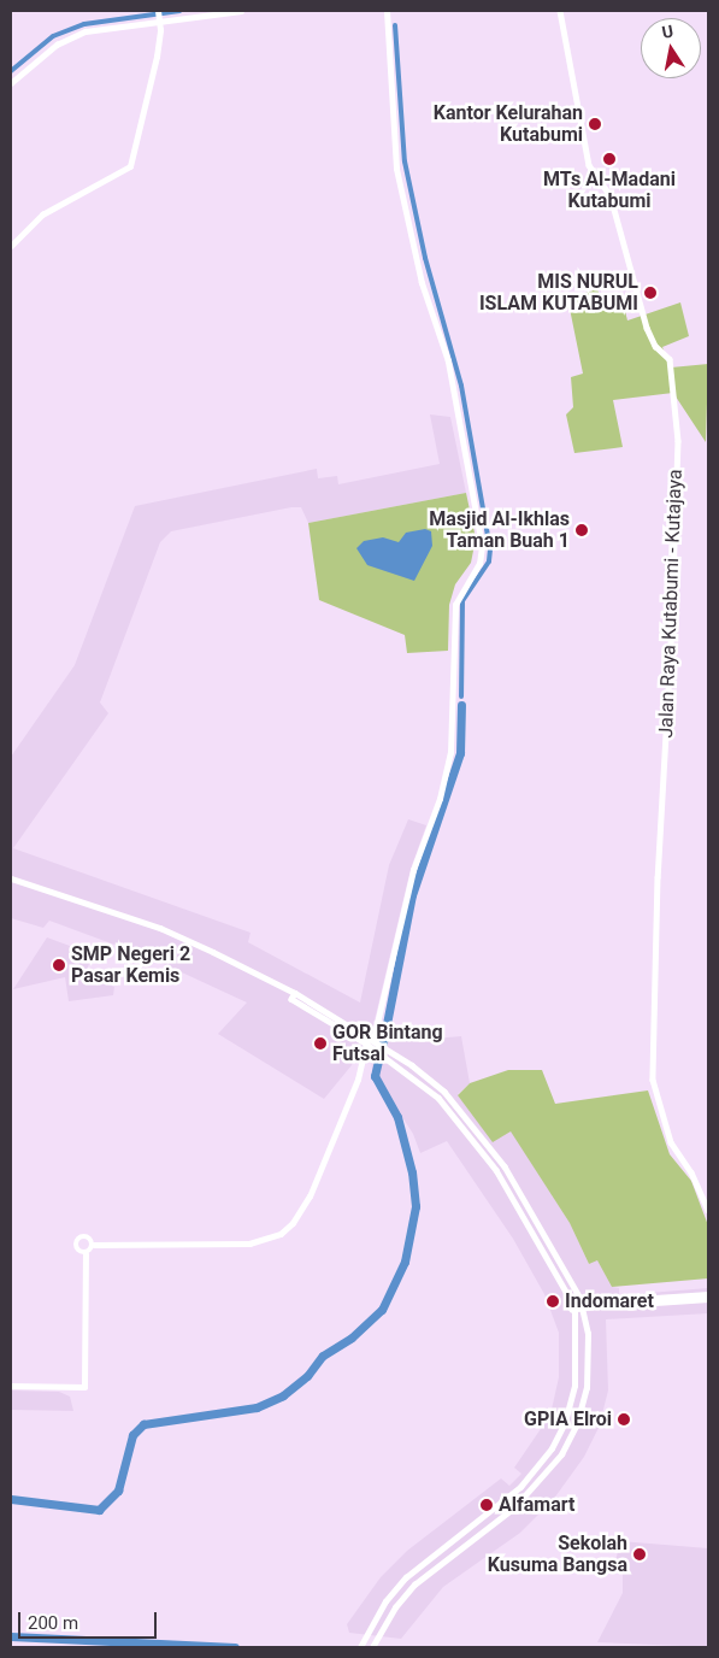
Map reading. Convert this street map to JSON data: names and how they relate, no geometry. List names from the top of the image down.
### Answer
{
  "streets": {
    "street": ["Jalan Raya Kutabumi - Kutajaya"]
  },
  "places": [
    "Kantor Kelurahan Kutabumi",
    "MTs Al-Madani Kutabumi",
    "MIS NURUL ISLAM KUTABUMI",
    "Masjid Al-Ikhlas Taman Buah 1",
    "SMP Negeri 2 Pasar Kemis",
    "GOR Bintang Futsal",
    "Indomaret",
    "GPIA Elroi",
    "Alfamart",
    "Sekolah Kusuma Bangsa"
  ],
  "scale_bar": "200 m",
  "north": "top"
}
